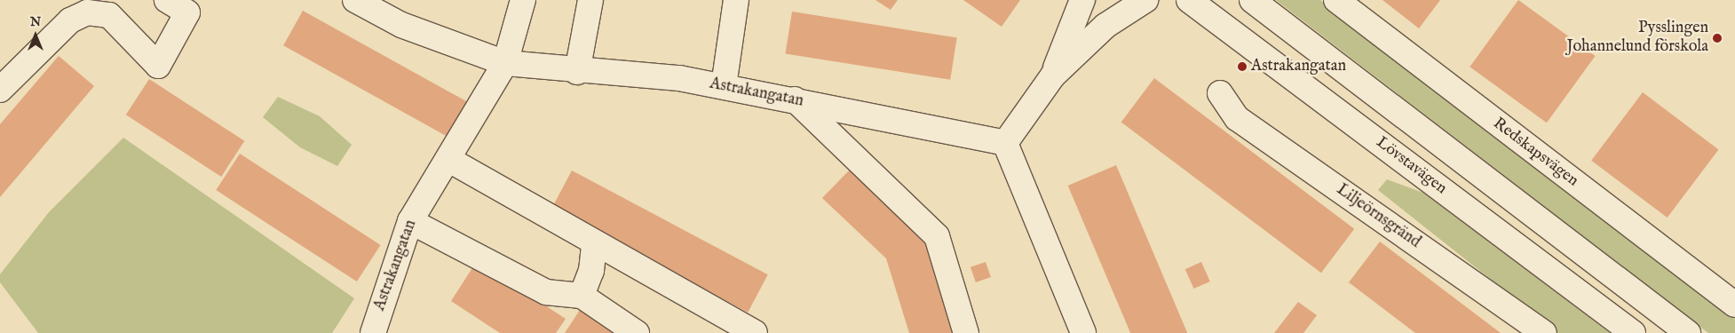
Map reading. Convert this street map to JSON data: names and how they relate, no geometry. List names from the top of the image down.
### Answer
{
  "streets": {
    "street": [
      "Astrakangatan",
      "Redskapsvägen",
      "Lövstavägen",
      "Liljeörnsgränd"
    ]
  },
  "places": ["Pysslingen Johannelund förskola", "Astrakangatan"],
  "north": "top"
}
